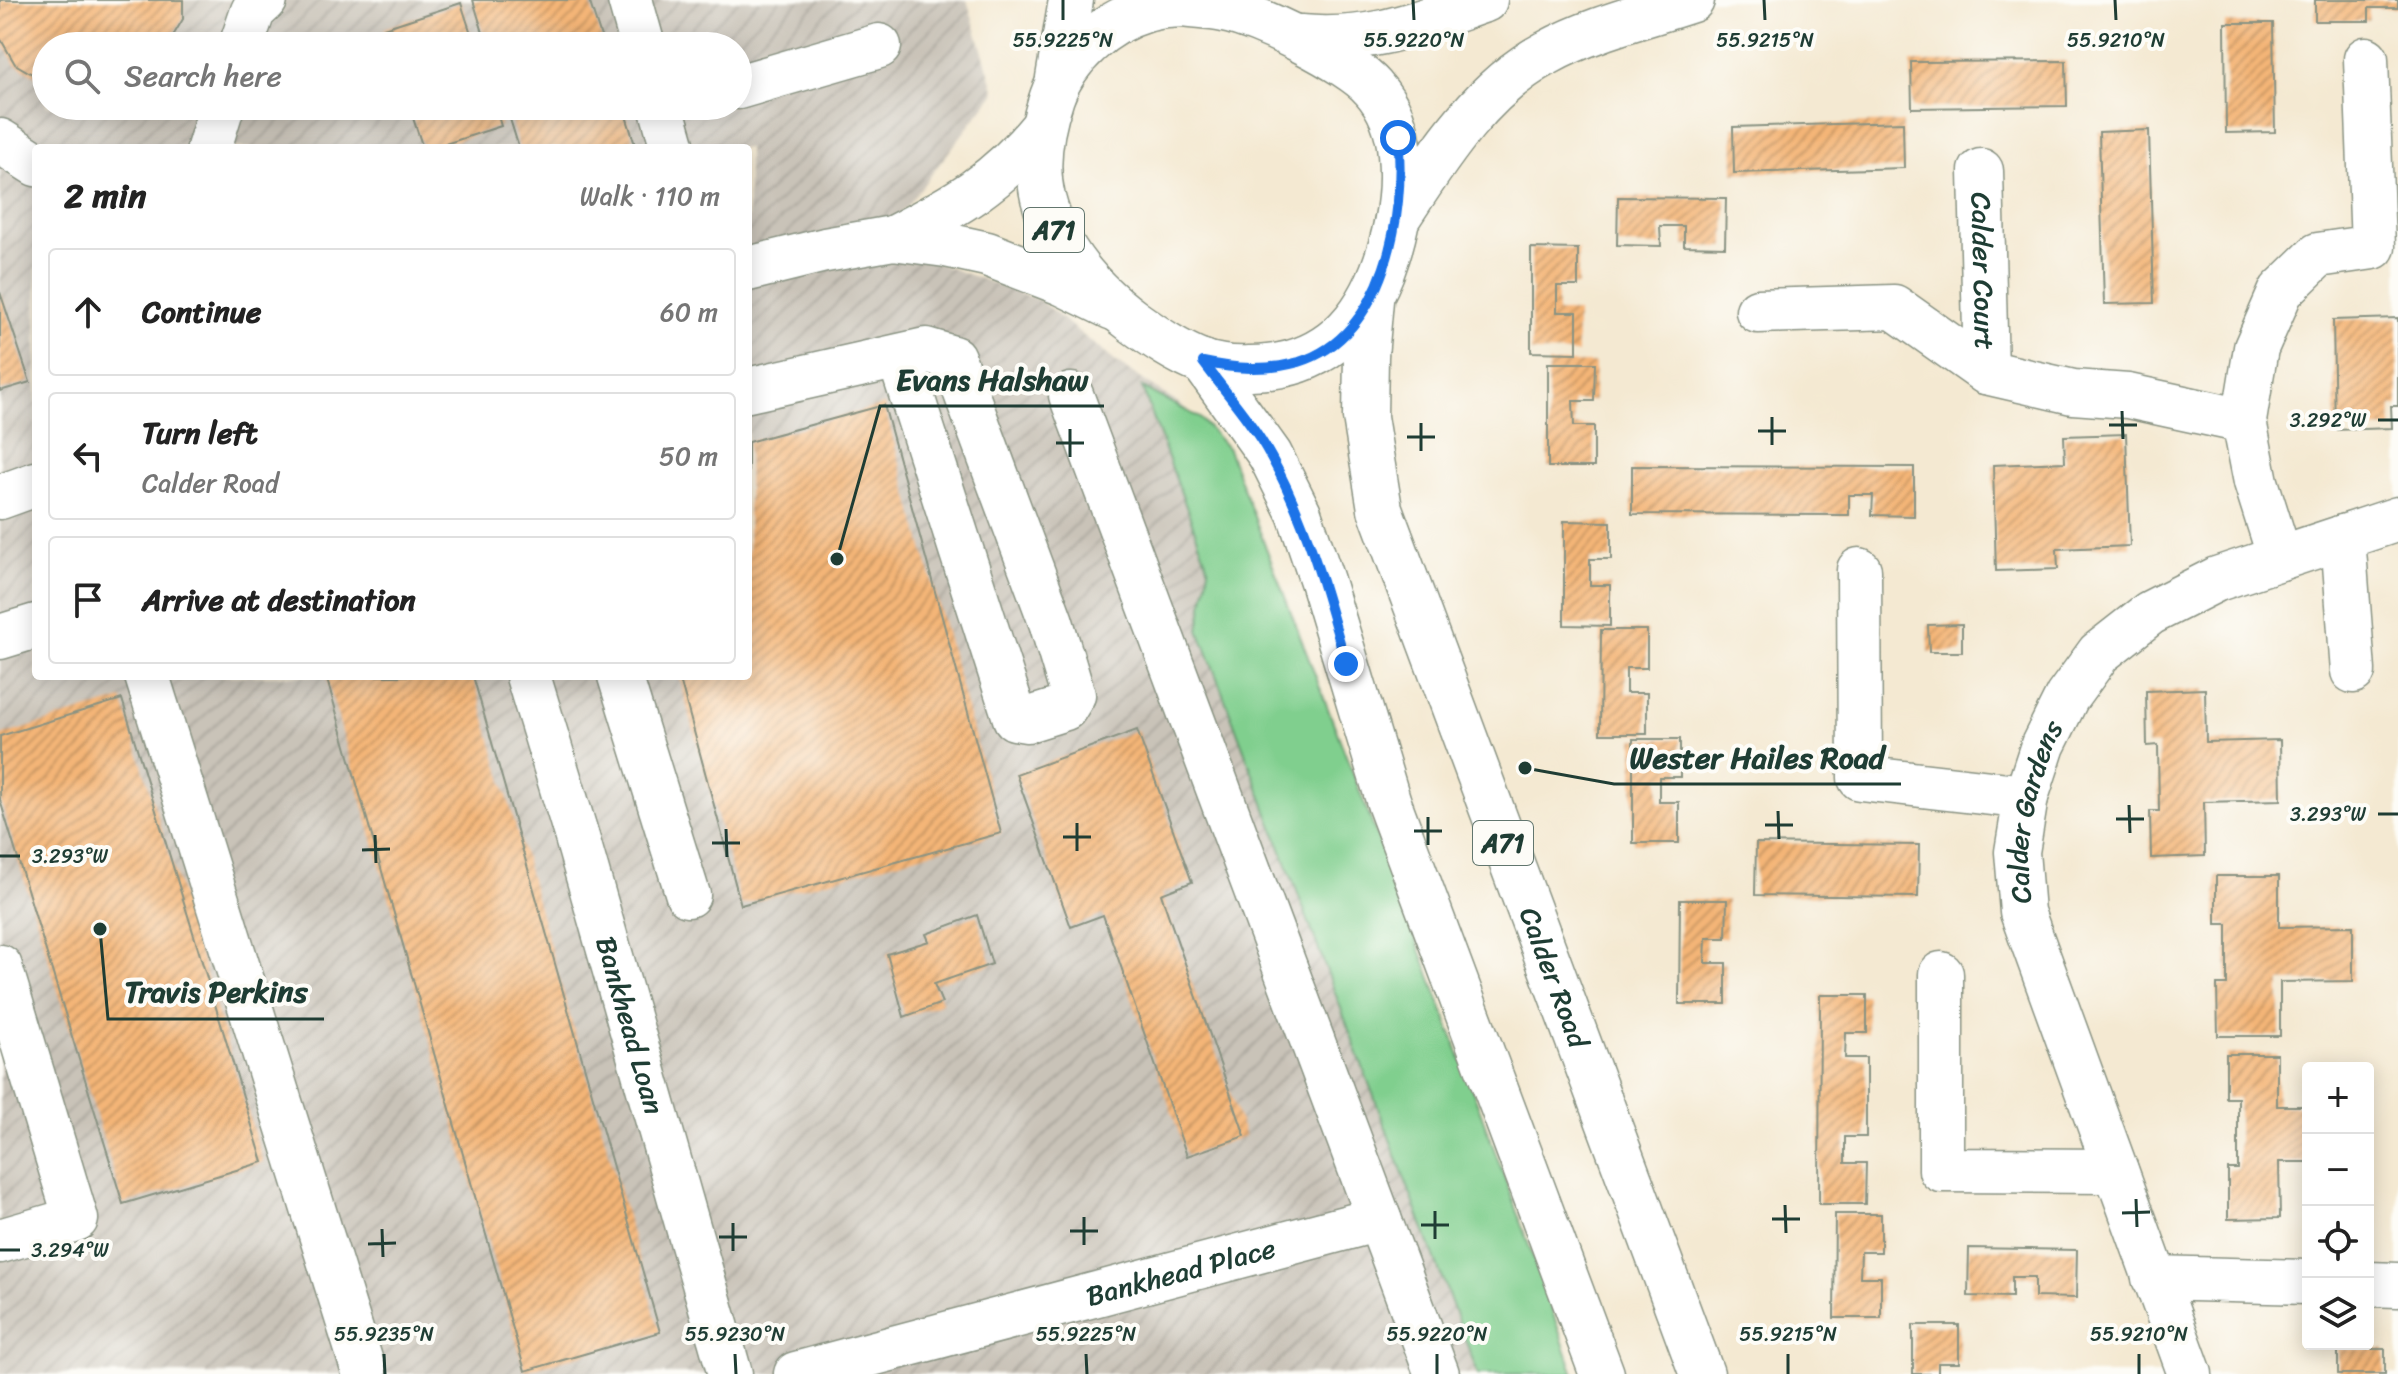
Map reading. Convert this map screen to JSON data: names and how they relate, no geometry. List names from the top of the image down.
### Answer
{
  "streets": {
    "street": [
      "A71",
      "Calder Court",
      "Calder Gardens",
      "Calder Road",
      "Bankhead Loan",
      "Bankhead Place"
    ]
  },
  "crossings": [
    ["A71", "Calder Road"]
  ],
  "places": ["Evans Halshaw", "Wester Hailes Road", "Travis Perkins"],
  "page": {
    "search": "Search here",
    "heading": ["2 min", "Walk · 110 m"],
    "list": [
      ["Continue", "60 m"],
      ["Turn left", "Calder Road", "50 m"],
      "Arrive at destination"
    ],
    "map_buttons": ["+", "−"]
  },
  "coordinates": [
    "55.9225°N",
    "55.9220°N",
    "55.9215°N",
    "55.9210°N",
    "3.292°W",
    "3.293°W",
    "3.294°W",
    "55.9235°N",
    "55.9230°N"
  ]
}
